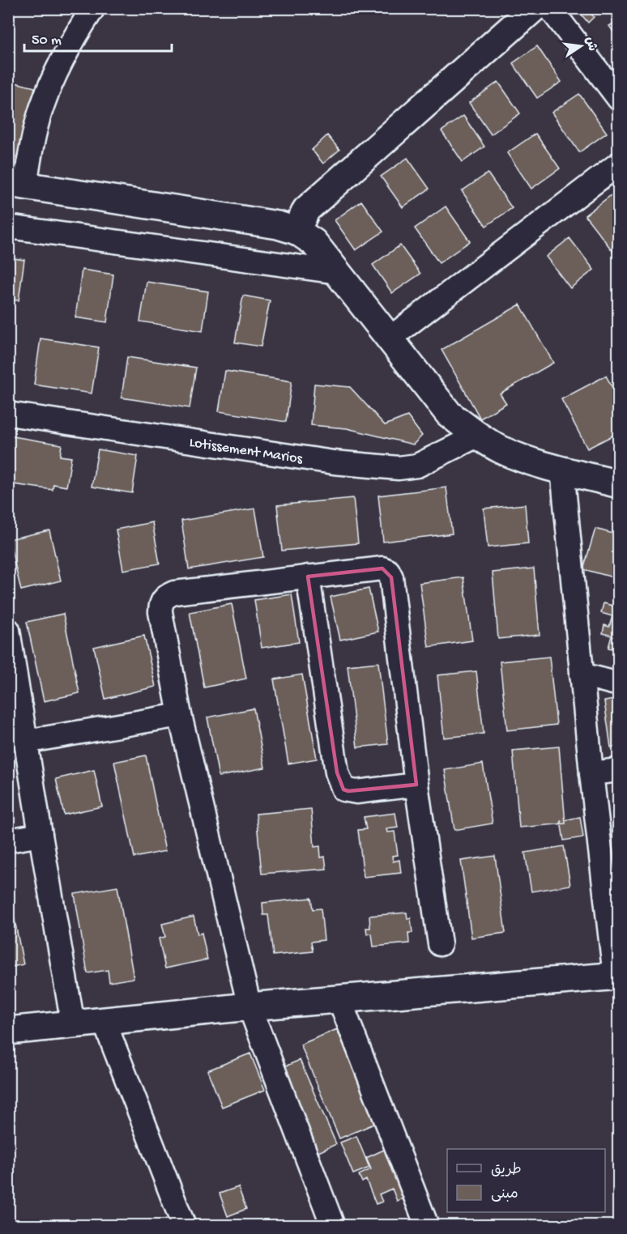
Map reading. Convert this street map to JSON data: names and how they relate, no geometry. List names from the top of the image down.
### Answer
{
  "streets": {
    "street": ["Lotissement Marios"]
  },
  "legend": ["طريق", "مبنى"],
  "scale_bar": "50 m",
  "north": "right"
}
